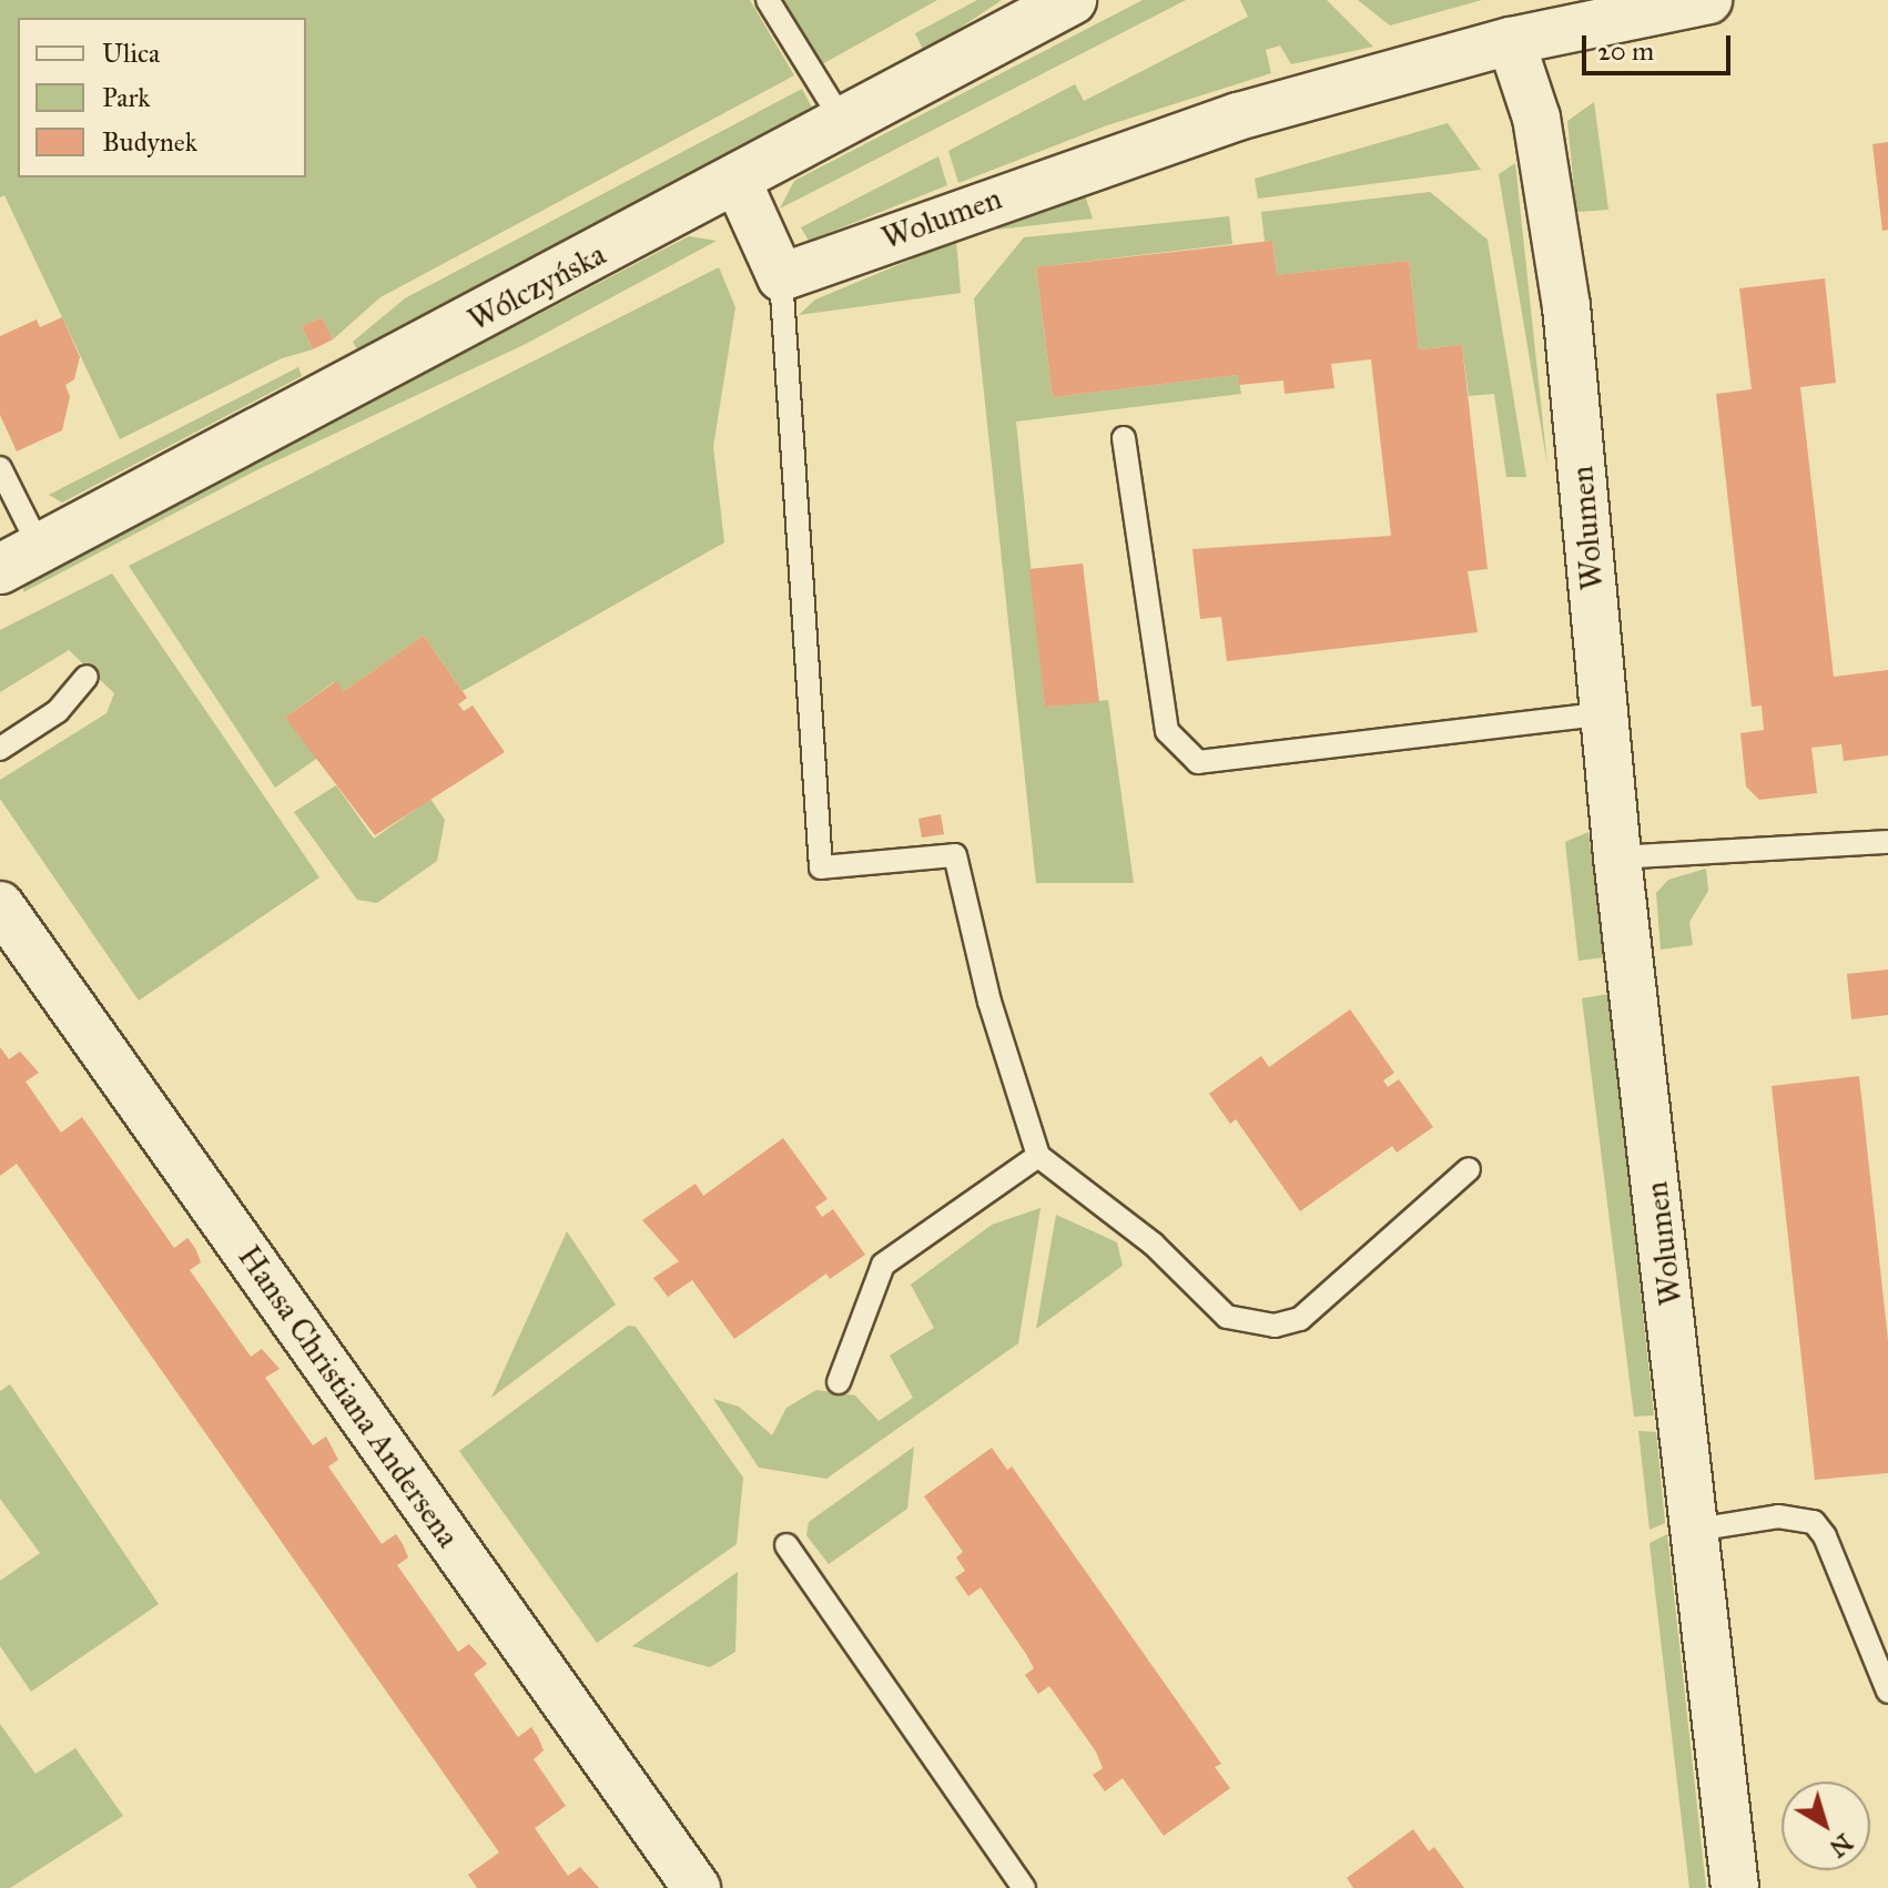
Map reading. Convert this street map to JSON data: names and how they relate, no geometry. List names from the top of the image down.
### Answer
{
  "streets": {
    "main road": ["Wólczyńska"],
    "street": ["Wolumen", "Hansa Christiana Andersena"]
  },
  "legend": ["Ulica", "Park", "Budynek"],
  "scale_bar": "20 m",
  "north": "bottom right"
}
